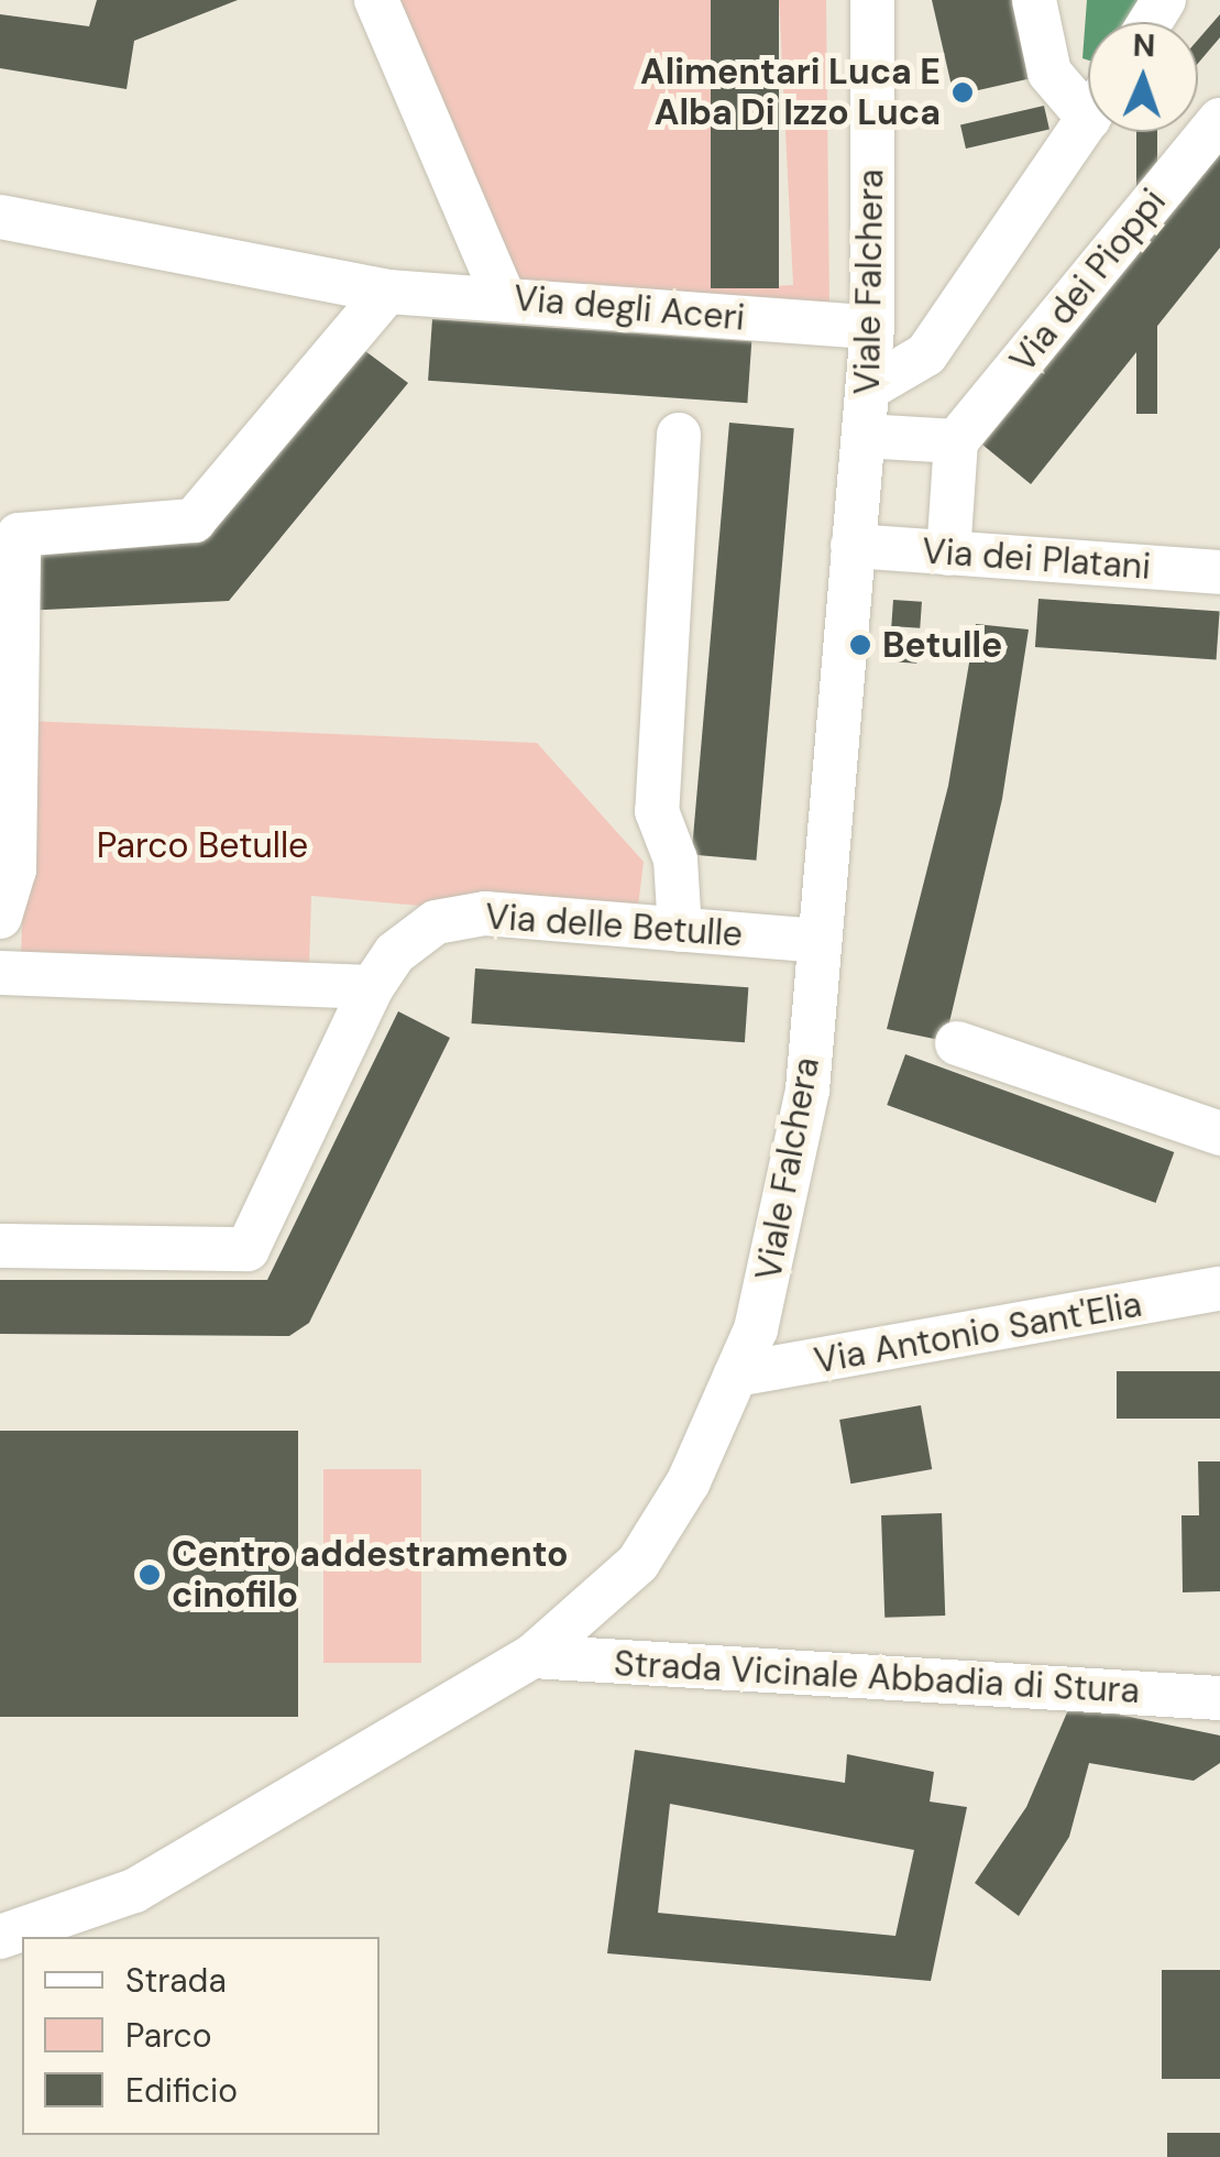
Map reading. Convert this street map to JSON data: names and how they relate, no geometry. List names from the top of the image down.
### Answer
{
  "streets": {
    "street": [
      "Via dei Pioppi",
      "Viale Falchera",
      "Via degli Aceri",
      "Via dei Platani",
      "Via delle Betulle",
      "Via Antonio Sant'Elia",
      "Strada Vicinale Abbadia di Stura"
    ]
  },
  "crossings": [
    ["Viale Falchera", "Via degli Aceri"],
    ["Viale Falchera", "Via dei Platani"],
    ["Viale Falchera", "Via delle Betulle"],
    ["Viale Falchera", "Via Antonio Sant'Elia"],
    ["Viale Falchera", "Strada Vicinale Abbadia di Stura"]
  ],
  "parks": ["Parco Betulle"],
  "places": ["Alimentari Luca E Alba Di Izzo Luca", "Betulle", "Centro addestramento cinofilo"],
  "legend": ["Strada", "Parco", "Edificio"],
  "north": "top"
}
